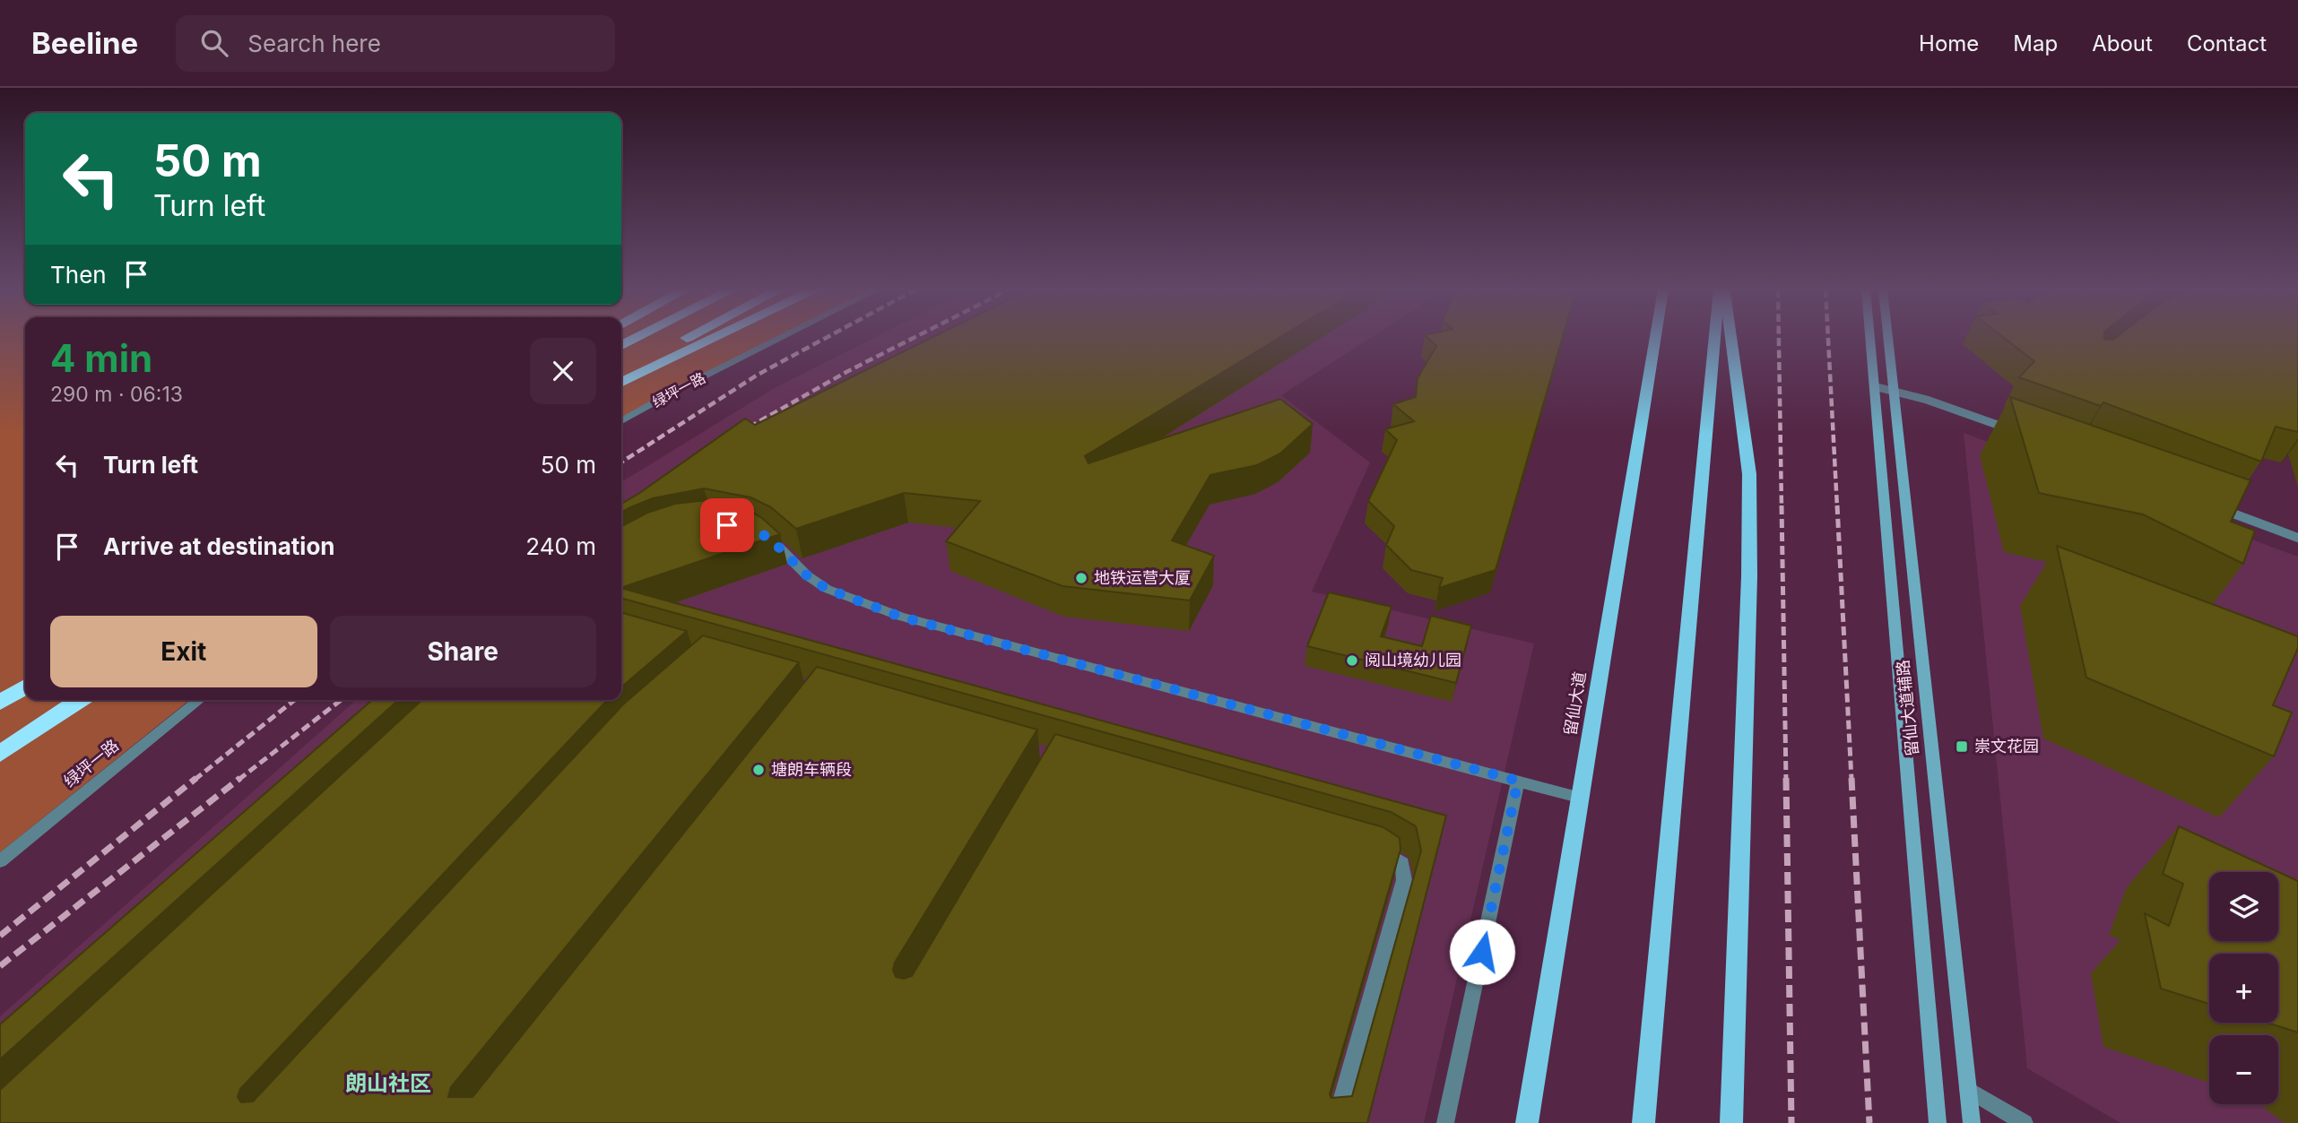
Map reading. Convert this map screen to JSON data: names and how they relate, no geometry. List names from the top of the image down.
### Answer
{
  "streets": {
    "main road": ["留仙大道", "留仙大道辅路"],
    "street": ["绿坪一路"]
  },
  "districts": ["朗山社区"],
  "places": {
    "other": ["地铁运营大厦", "阅山境幼儿园", "塘朗车辆段"],
    "transit": ["崇文花园"]
  },
  "page": {
    "header": "Beeline",
    "search": "Search here",
    "nav": [
      "Home",
      "Map",
      "About",
      "Contact"
    ],
    "turn": ["50 m", "Turn left"],
    "then": "Then",
    "heading": ["4 min", "290 m · 06:13"],
    "list": [
      {
        "name": "Turn left",
        "value": "50 m"
      },
      {
        "name": "Arrive at destination",
        "value": "240 m"
      }
    ],
    "buttons": ["Exit", "Share"],
    "map_buttons": ["+", "−"]
  }
}
